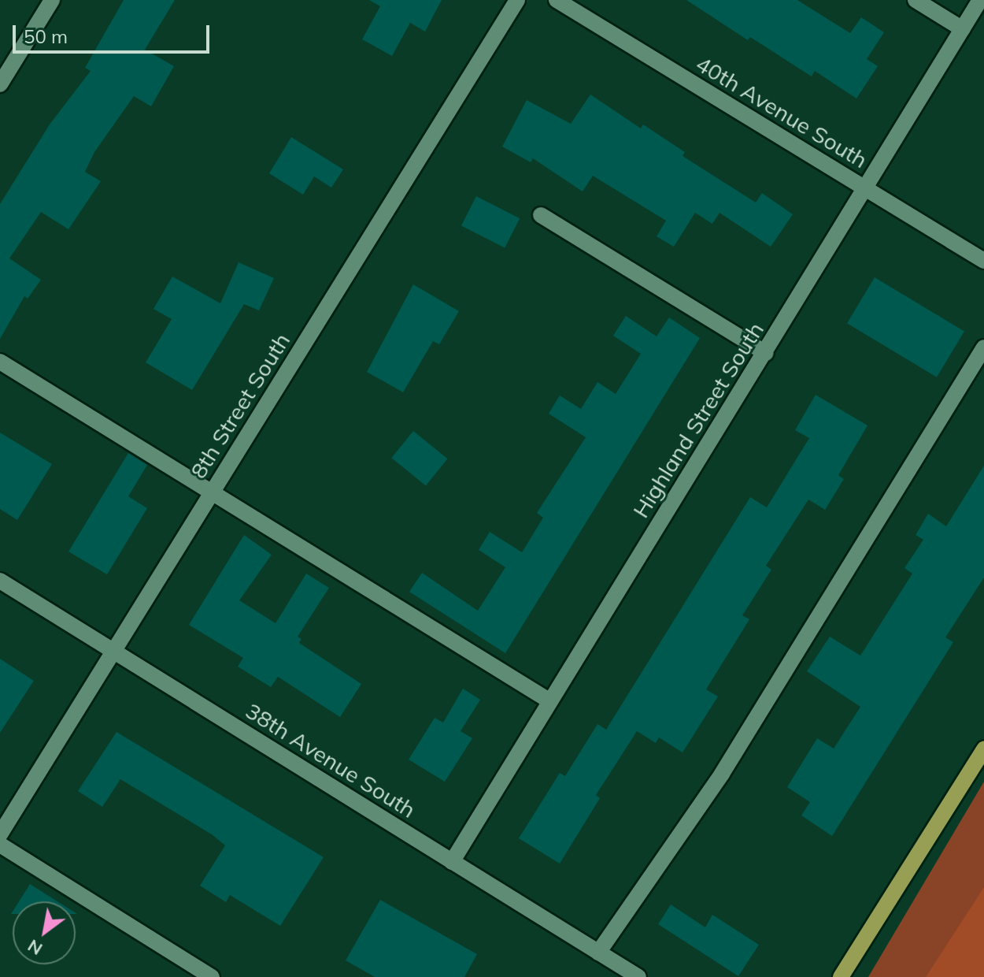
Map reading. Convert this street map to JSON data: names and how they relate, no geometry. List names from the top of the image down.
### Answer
{
  "streets": {
    "street": [
      "40th Avenue South",
      "8th Street South",
      "Highland Street South",
      "38th Avenue South"
    ]
  },
  "crossings": [
    ["40th Avenue South", "Highland Street South"],
    ["8th Street South", "38th Avenue South"],
    ["Highland Street South", "38th Avenue South"]
  ],
  "scale_bar": "50 m",
  "north": "bottom left"
}
